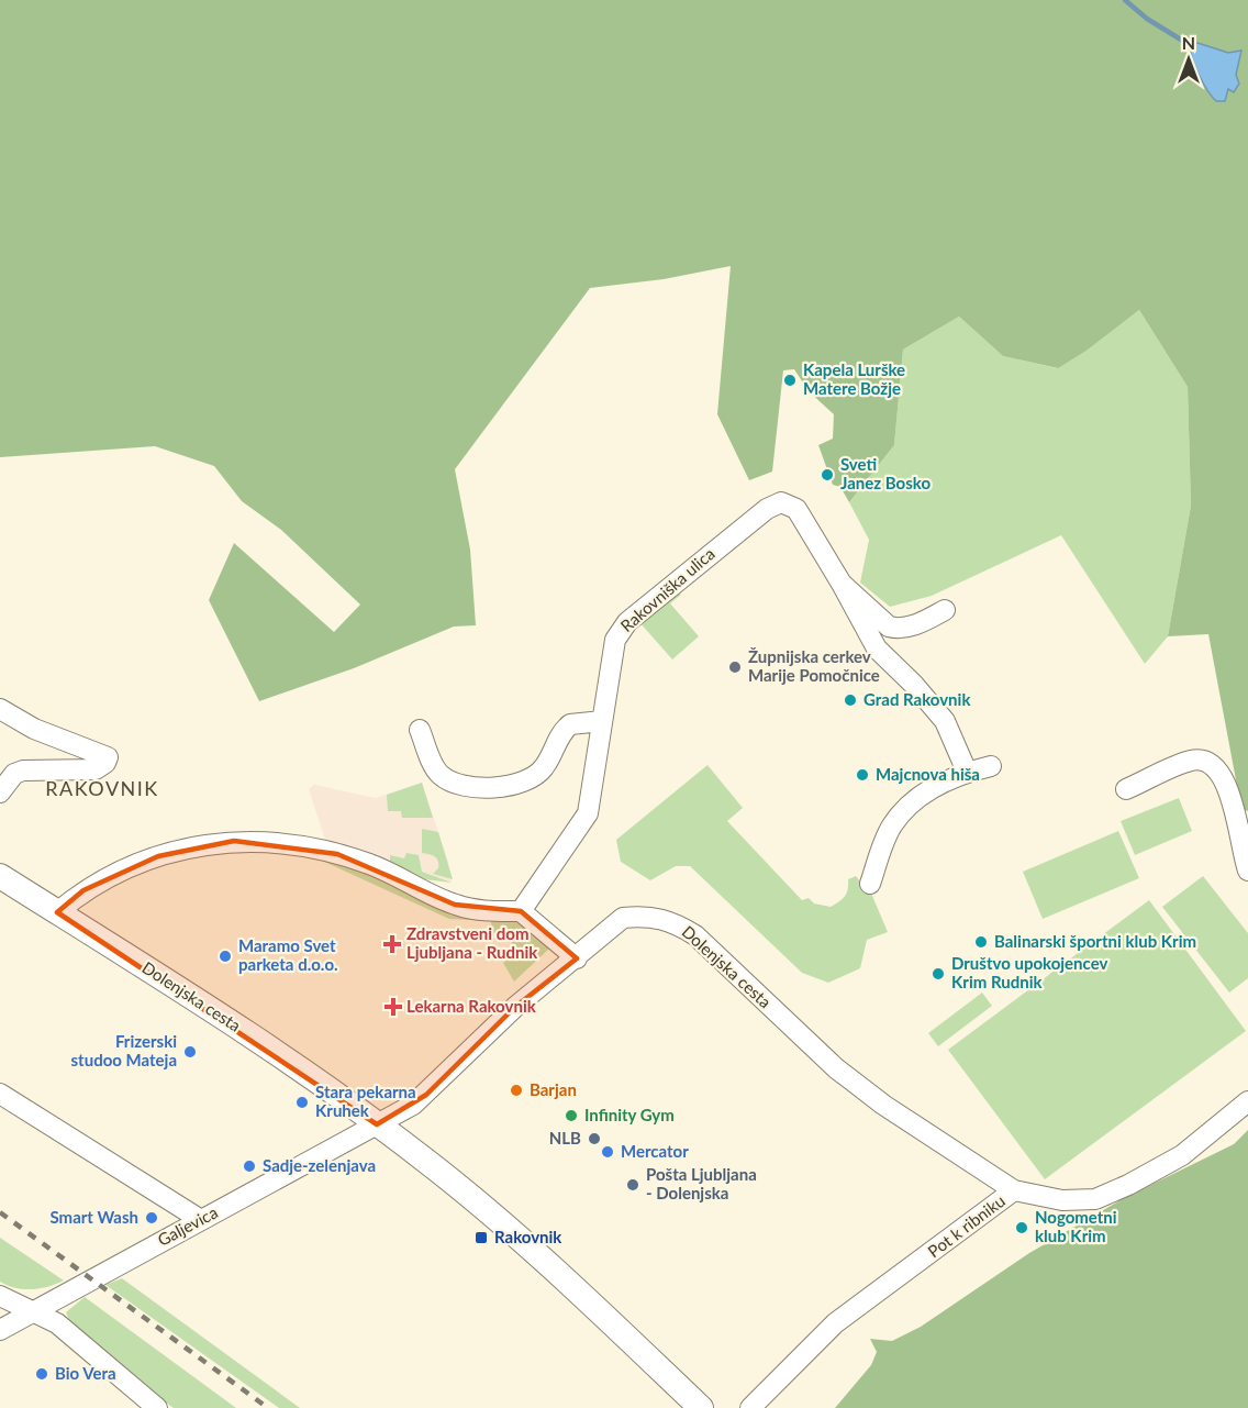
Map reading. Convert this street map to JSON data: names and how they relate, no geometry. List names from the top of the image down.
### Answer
{
  "streets": {
    "main road": ["Dolenjska cesta"],
    "street": ["Rakovniška ulica", "Galjevica", "Pot k ribniku"]
  },
  "crossings": [
    ["Dolenjska cesta", "Galjevica"],
    ["Dolenjska cesta", "Pot k ribniku"]
  ],
  "districts": ["RAKOVNIK"],
  "places": {
    "other": [
      "Kapela Lurške Matere Božje",
      "Sveti Janez Bosko",
      "Župnijska cerkev Marije Pomočnice",
      "Grad Rakovnik",
      "Majcnova hiša",
      "Balinarski športni klub Krim",
      "Maramo Svet parketa d.o.o.",
      "Društvo upokojencev Krim Rudnik",
      "Frizerski studoo Mateja",
      "Barjan",
      "Stara pekarna Kruhek",
      "Infinity Gym",
      "NLB",
      "Mercator",
      "Sadje-zelenjava",
      "Pošta Ljubljana - Dolenjska",
      "Smart Wash",
      "Nogometni klub Krim",
      "Bio Vera"
    ],
    "health": ["Zdravstveni dom Ljubljana - Rudnik", "Lekarna Rakovnik"],
    "transit": ["Rakovnik"]
  },
  "north": "top"
}
